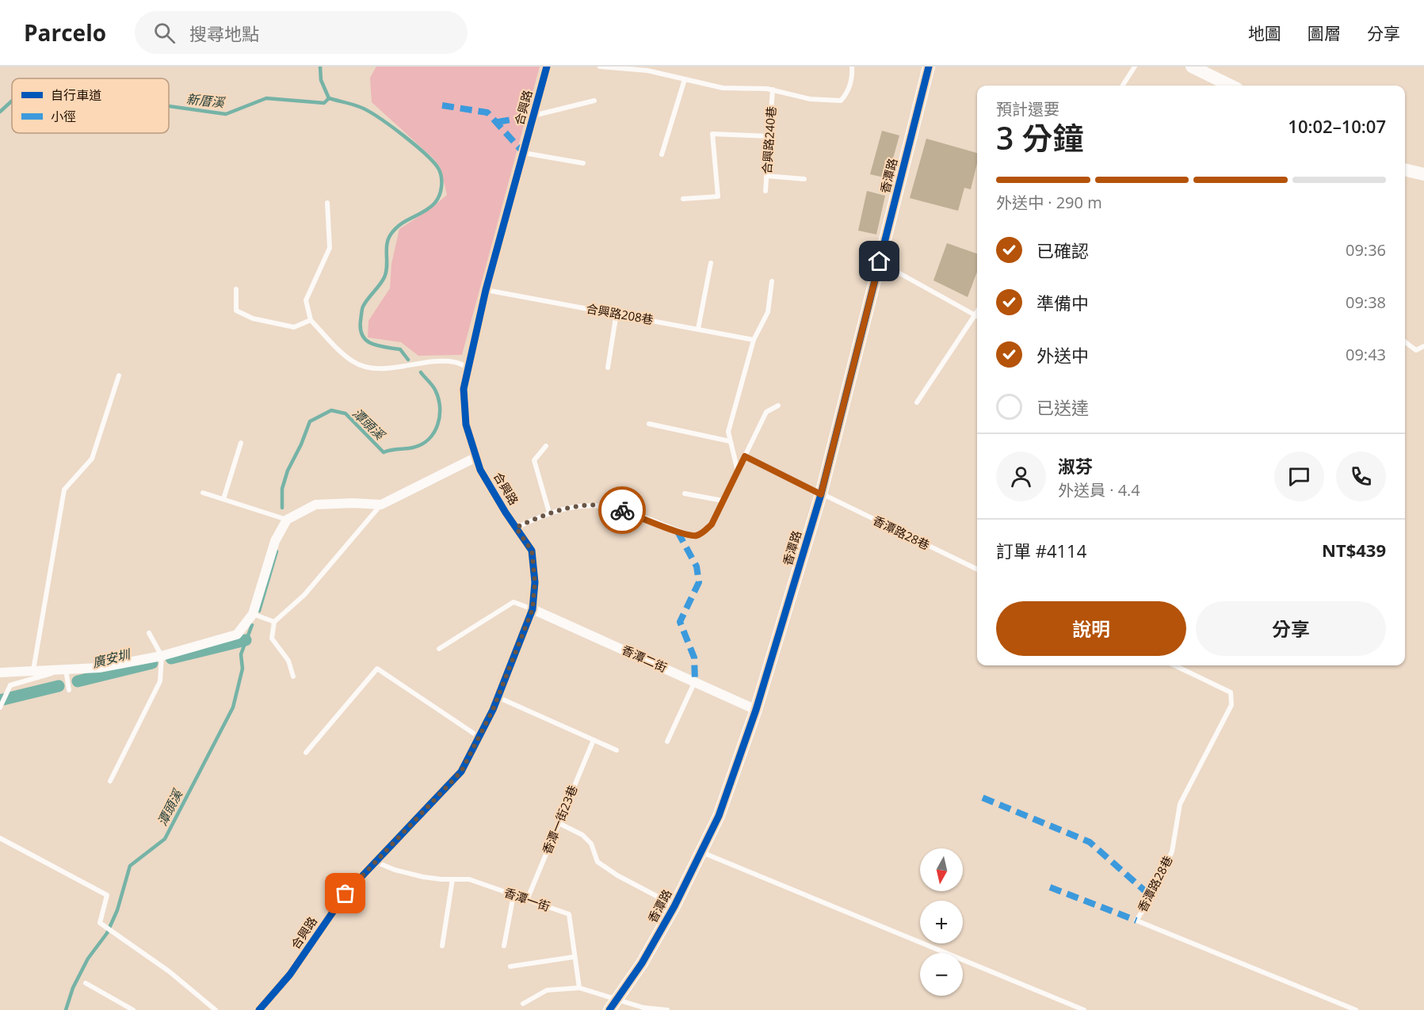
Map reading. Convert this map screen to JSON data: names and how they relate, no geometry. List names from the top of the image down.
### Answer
{
  "streets": {
    "street": ["合興路", "香潭路", "香潭二街"],
    "lane": [
      "合興路240巷",
      "合興路208巷",
      "香潭路28巷",
      "香潭一街23巷",
      "香潭一街"
    ]
  },
  "crossings": [
    ["合興路", "合興路208巷"],
    ["合興路", "香潭二街"],
    ["合興路", "香潭一街"],
    ["香潭路", "香潭路28巷"],
    ["香潭路", "香潭二街"],
    ["香潭一街23巷", "香潭一街"]
  ],
  "water": ["新厝溪", "潭頭溪", "廣安圳"],
  "legend": ["自行車道", "小徑"],
  "north": "bottom",
  "page": {
    "header": "Parcelo",
    "search": "搜尋地點",
    "nav": ["地圖", "圖層", "分享"],
    "heading": ["3 分鐘", "預計還要", "10:02–10:07"],
    "panel": [
      "淑芬",
      "外送員 · 4.4",
      "訂單 #4114",
      "NT$439"
    ],
    "bar": "外送中 · 290 m",
    "list": [
      ["已確認", "09:36"],
      ["準備中", "09:38"],
      ["外送中", "09:43"],
      "已送達"
    ],
    "buttons": ["說明", "分享"],
    "map_buttons": ["+", "−"]
  }
}
